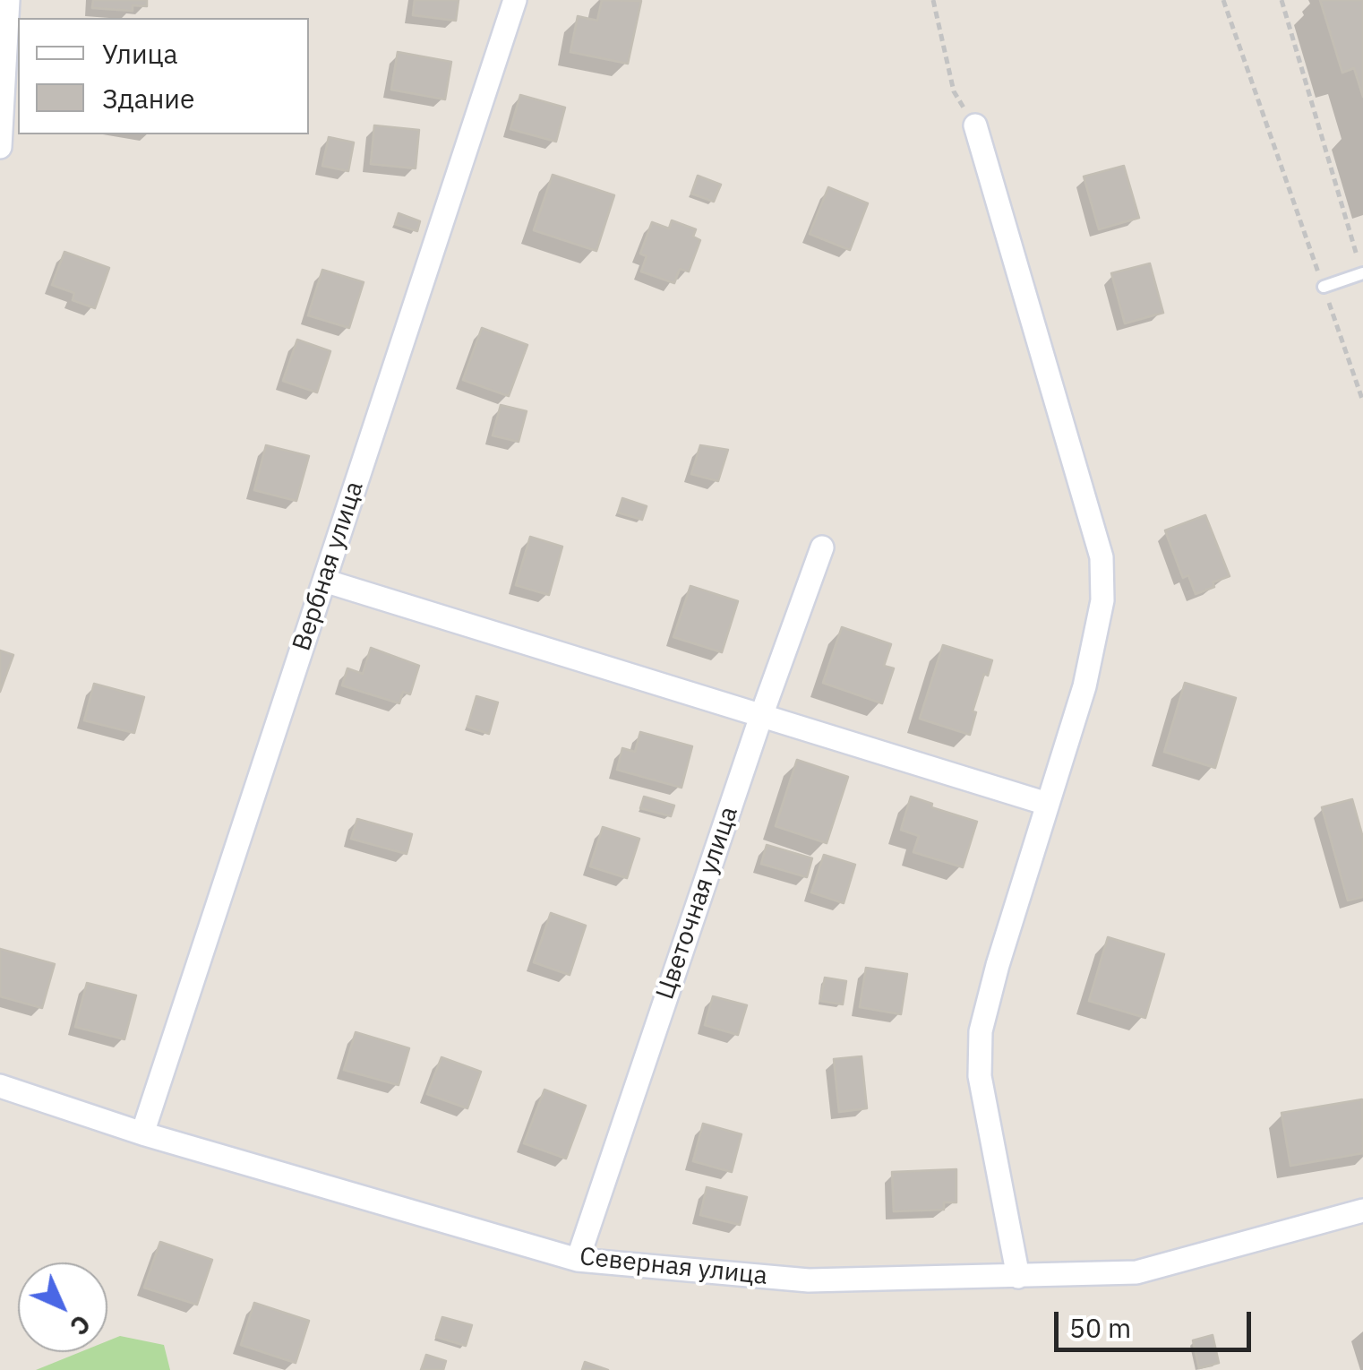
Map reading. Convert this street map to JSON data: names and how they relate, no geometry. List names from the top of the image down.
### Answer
{
  "streets": {
    "street": ["Вербная улица", "Цветочная улица", "Северная улица"]
  },
  "crossings": [
    ["Вербная улица", "Северная улица"],
    ["Цветочная улица", "Северная улица"]
  ],
  "legend": ["Улица", "Здание"],
  "scale_bar": "50 m",
  "north": "bottom right"
}
